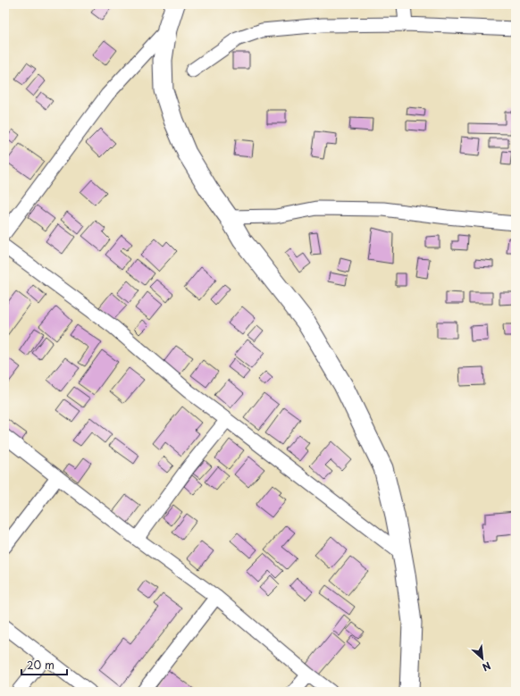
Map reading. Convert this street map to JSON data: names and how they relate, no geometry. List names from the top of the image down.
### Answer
{
  "scale_bar": "20 m",
  "north": "bottom right"
}
